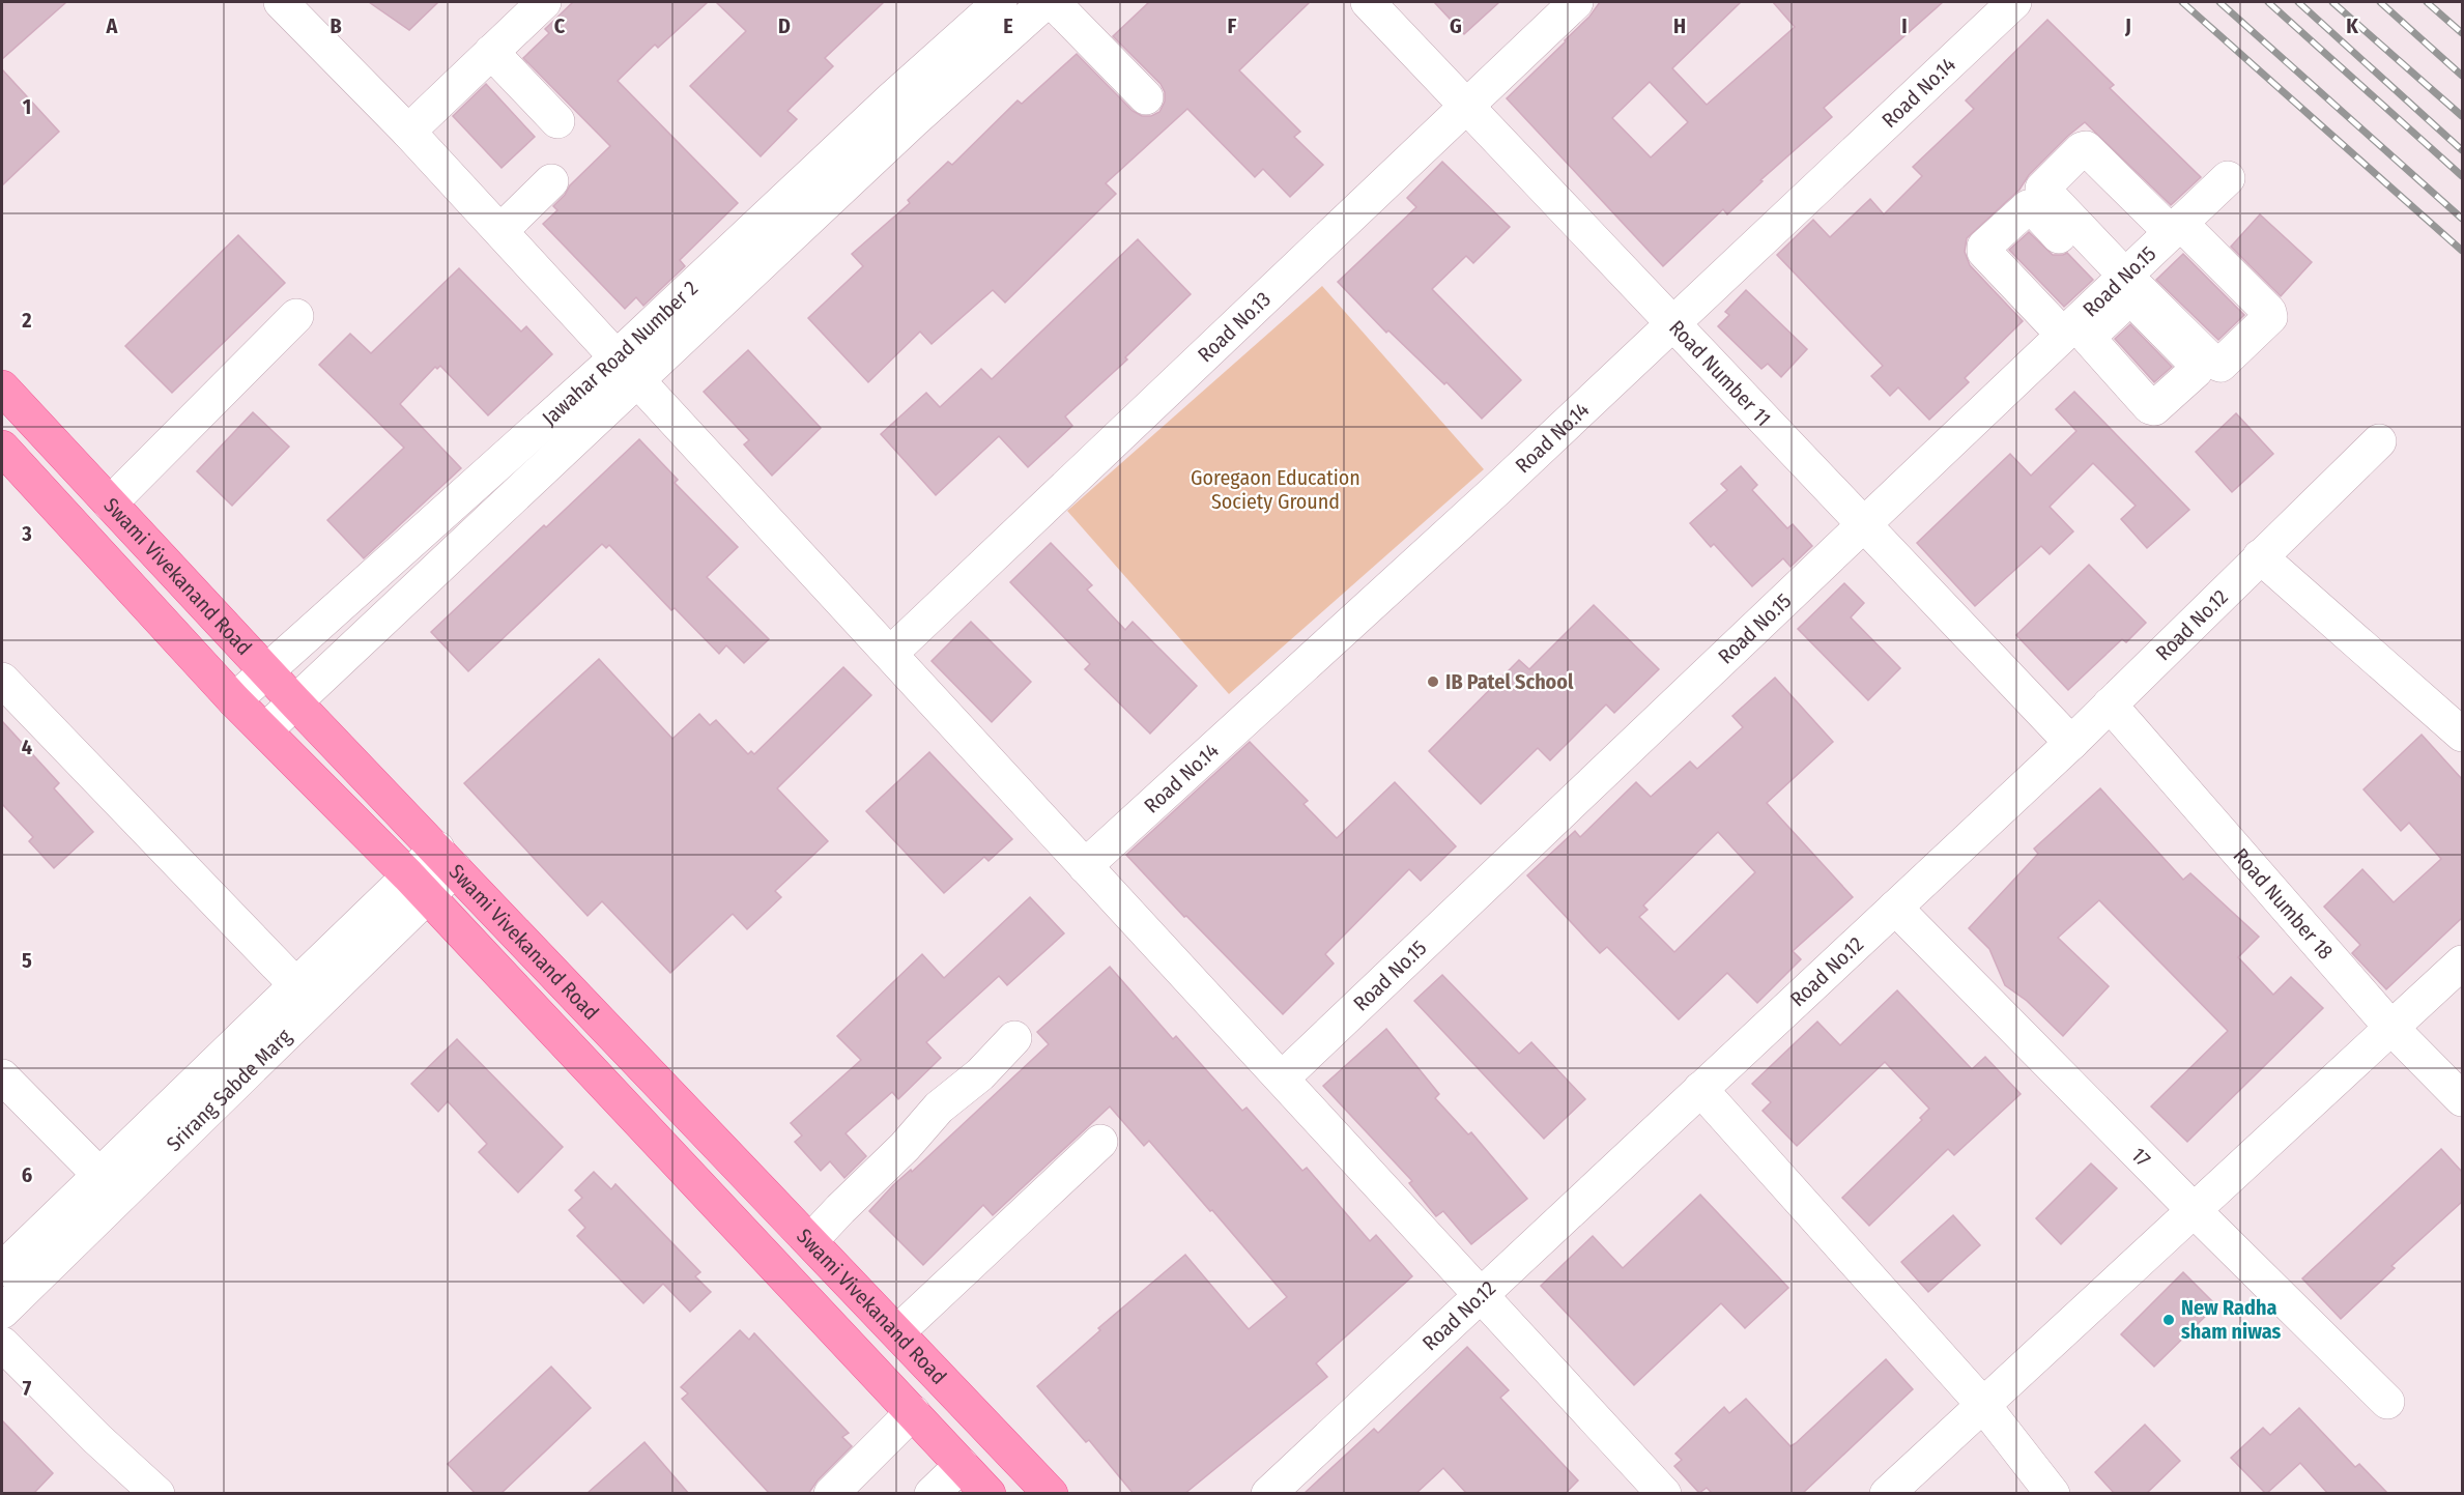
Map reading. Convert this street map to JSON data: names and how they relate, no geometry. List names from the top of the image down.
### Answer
{
  "streets": {
    "main road": ["Swami Vivekanand Road"],
    "street": [
      "Road No.14",
      "Road No.15",
      "Road No.13",
      "Jawahar Road Number 2",
      "Road Number 11",
      "Road No.12",
      "Road Number 18",
      "Srirang Sabde Marg",
      "17"
    ]
  },
  "crossings": [
    ["Road No.14", "Road Number 11"],
    ["Road No.15", "Road Number 11"],
    ["Road No.13", "Road Number 11"],
    ["Jawahar Road Number 2", "Swami Vivekanand Road"],
    ["Road Number 11", "Road No.12"],
    ["Swami Vivekanand Road", "Srirang Sabde Marg"],
    ["Road No.12", "Road Number 18"],
    ["Road No.12", "17"]
  ],
  "parks": ["Goregaon Education Society Ground"],
  "places": ["IB Patel School", "New Radha sham niwas"],
  "grid": {
    "columns": [
      "A",
      "B",
      "C",
      "D",
      "E",
      "F",
      "G",
      "H",
      "I",
      "J",
      "K"
    ],
    "rows": [
      "1",
      "2",
      "3",
      "4",
      "5",
      "6",
      "7"
    ]
  }
}
